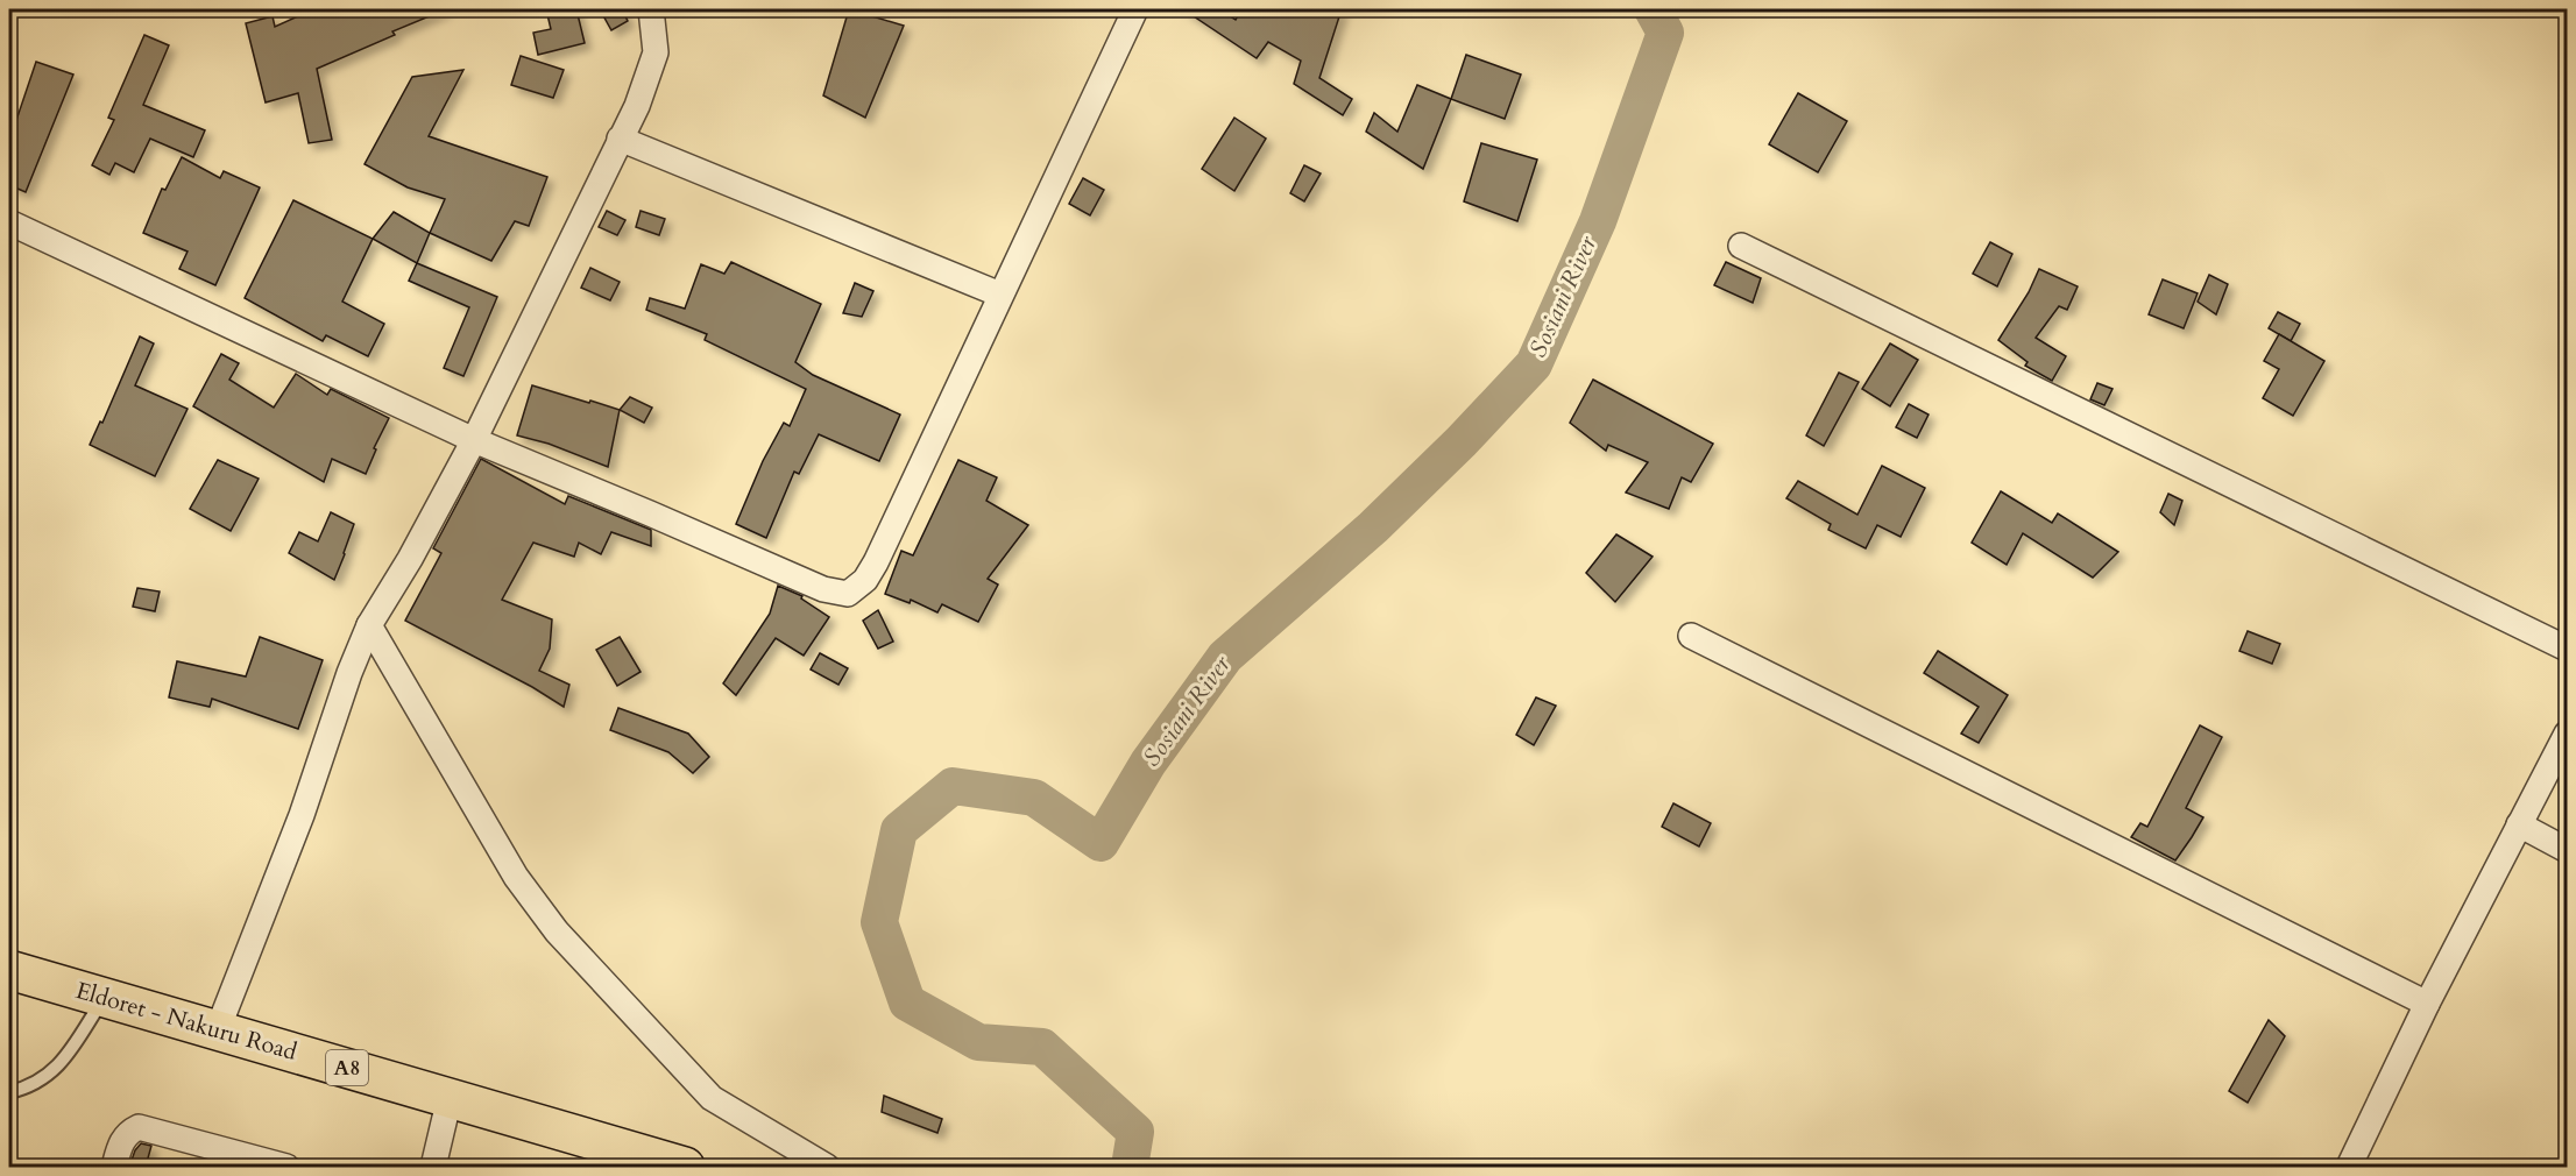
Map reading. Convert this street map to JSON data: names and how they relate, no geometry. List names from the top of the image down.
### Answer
{
  "streets": {
    "highway": ["Eldoret - Nakuru Road", "A8"]
  },
  "water": ["Sosiani River"]
}
